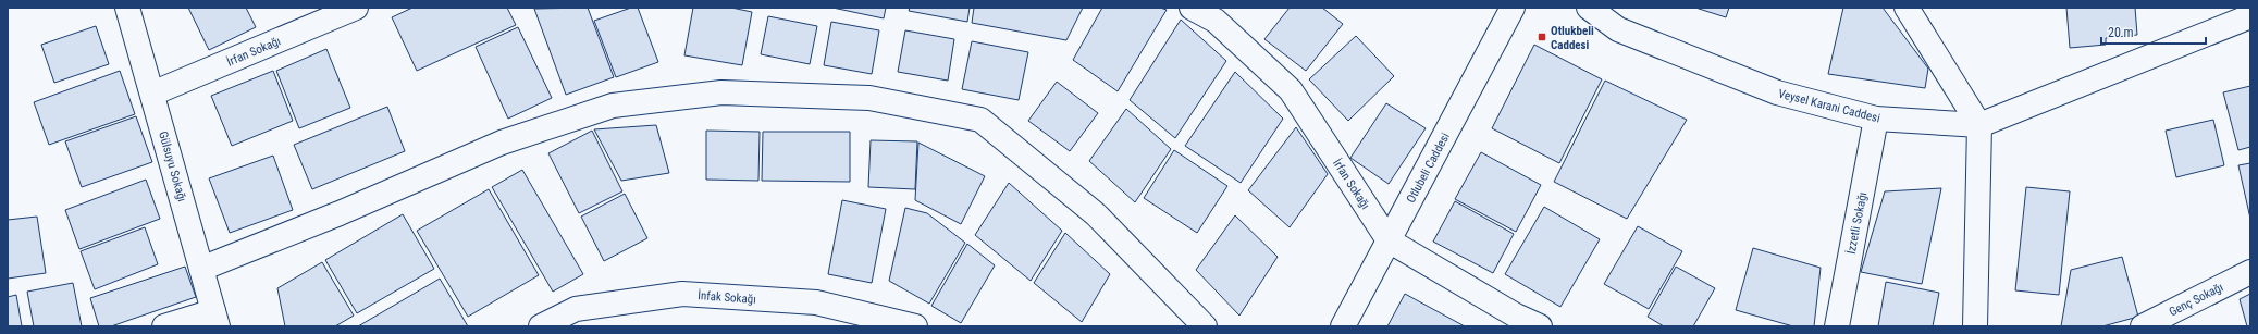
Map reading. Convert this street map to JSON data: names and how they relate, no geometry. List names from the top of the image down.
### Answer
{
  "streets": {
    "street": [
      "İrfan Sokağı",
      "Veysel Karani Caddesi",
      "Gülsuyu Sokağı",
      "Otlubeli Caddesi",
      "İzzetli Sokağı",
      "İnfak Sokağı",
      "Genç Sokağı"
    ]
  },
  "crossings": [
    ["İrfan Sokağı", "Gülsuyu Sokağı"],
    ["İrfan Sokağı", "Otlubeli Caddesi"],
    ["Veysel Karani Caddesi", "İzzetli Sokağı"]
  ],
  "places": {
    "transit": ["Otlukbeli Caddesi"]
  },
  "scale_bar": "20 m"
}
